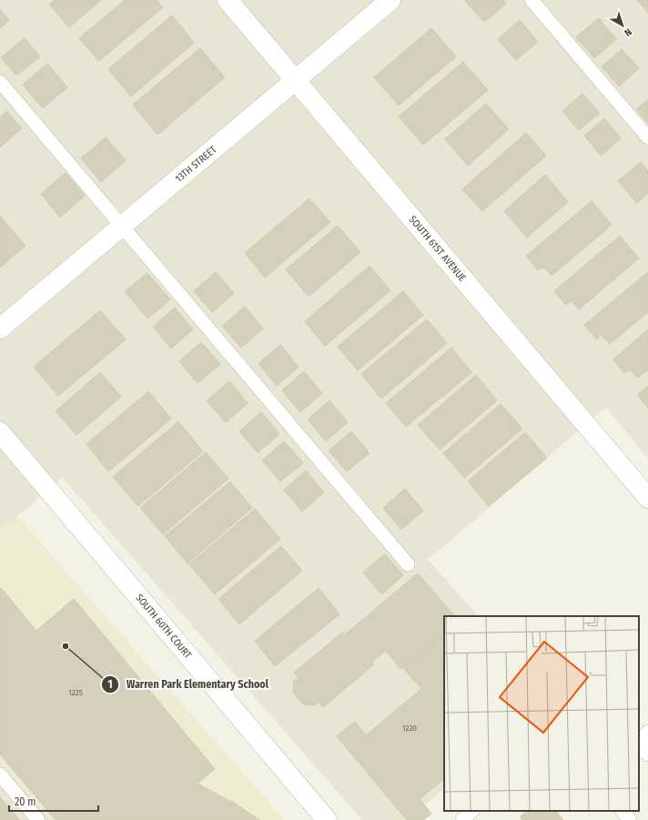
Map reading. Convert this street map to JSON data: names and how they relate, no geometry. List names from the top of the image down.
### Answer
{
  "streets": {
    "street": ["13TH STREET", "SOUTH 61ST AVENUE", "SOUTH 60TH COURT"]
  },
  "crossings": [
    ["13TH STREET", "SOUTH 61ST AVENUE"]
  ],
  "places": ["Warren Park Elementary School"],
  "house_numbers": ["1225", "1220"],
  "scale_bar": "20 m",
  "north": "bottom right"
}
